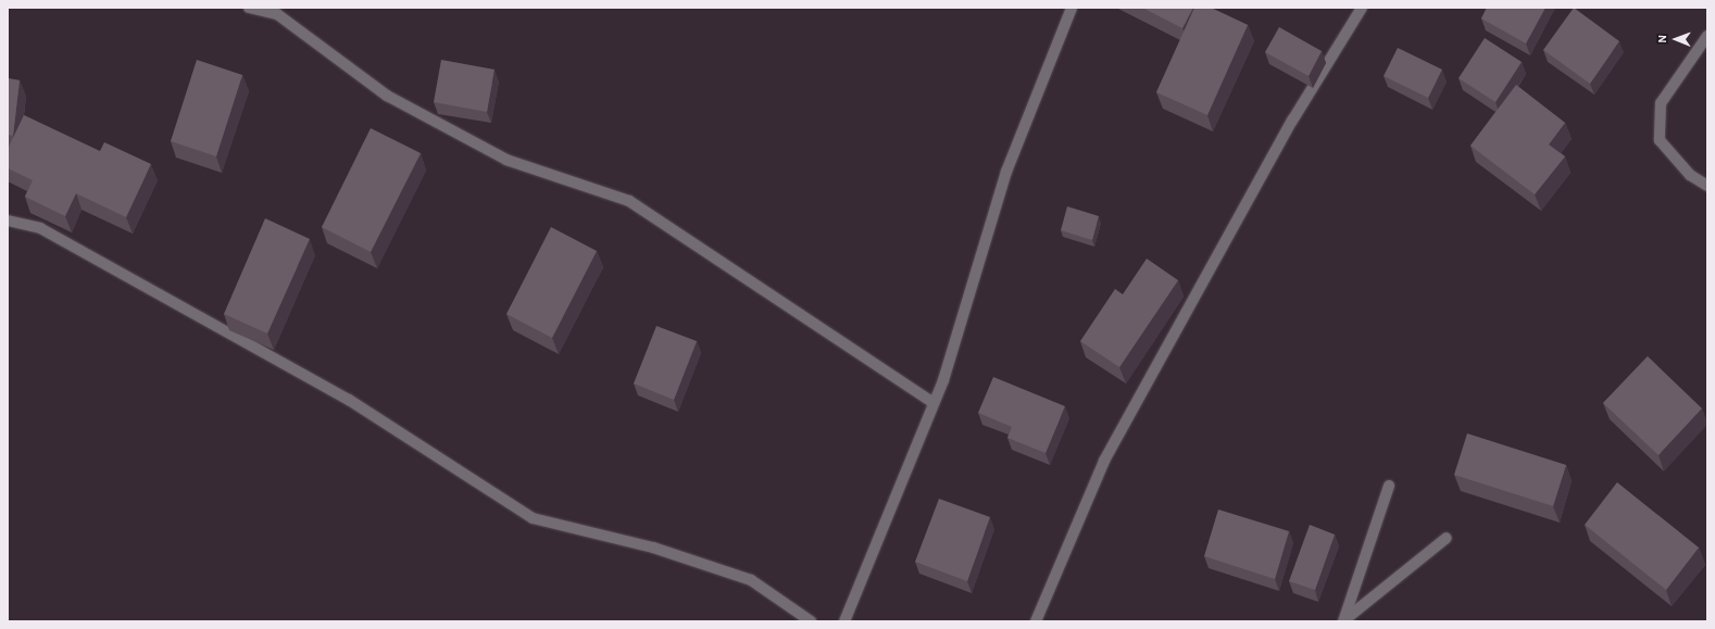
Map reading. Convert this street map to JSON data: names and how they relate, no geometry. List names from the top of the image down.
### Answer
{
  "north": "left"
}
